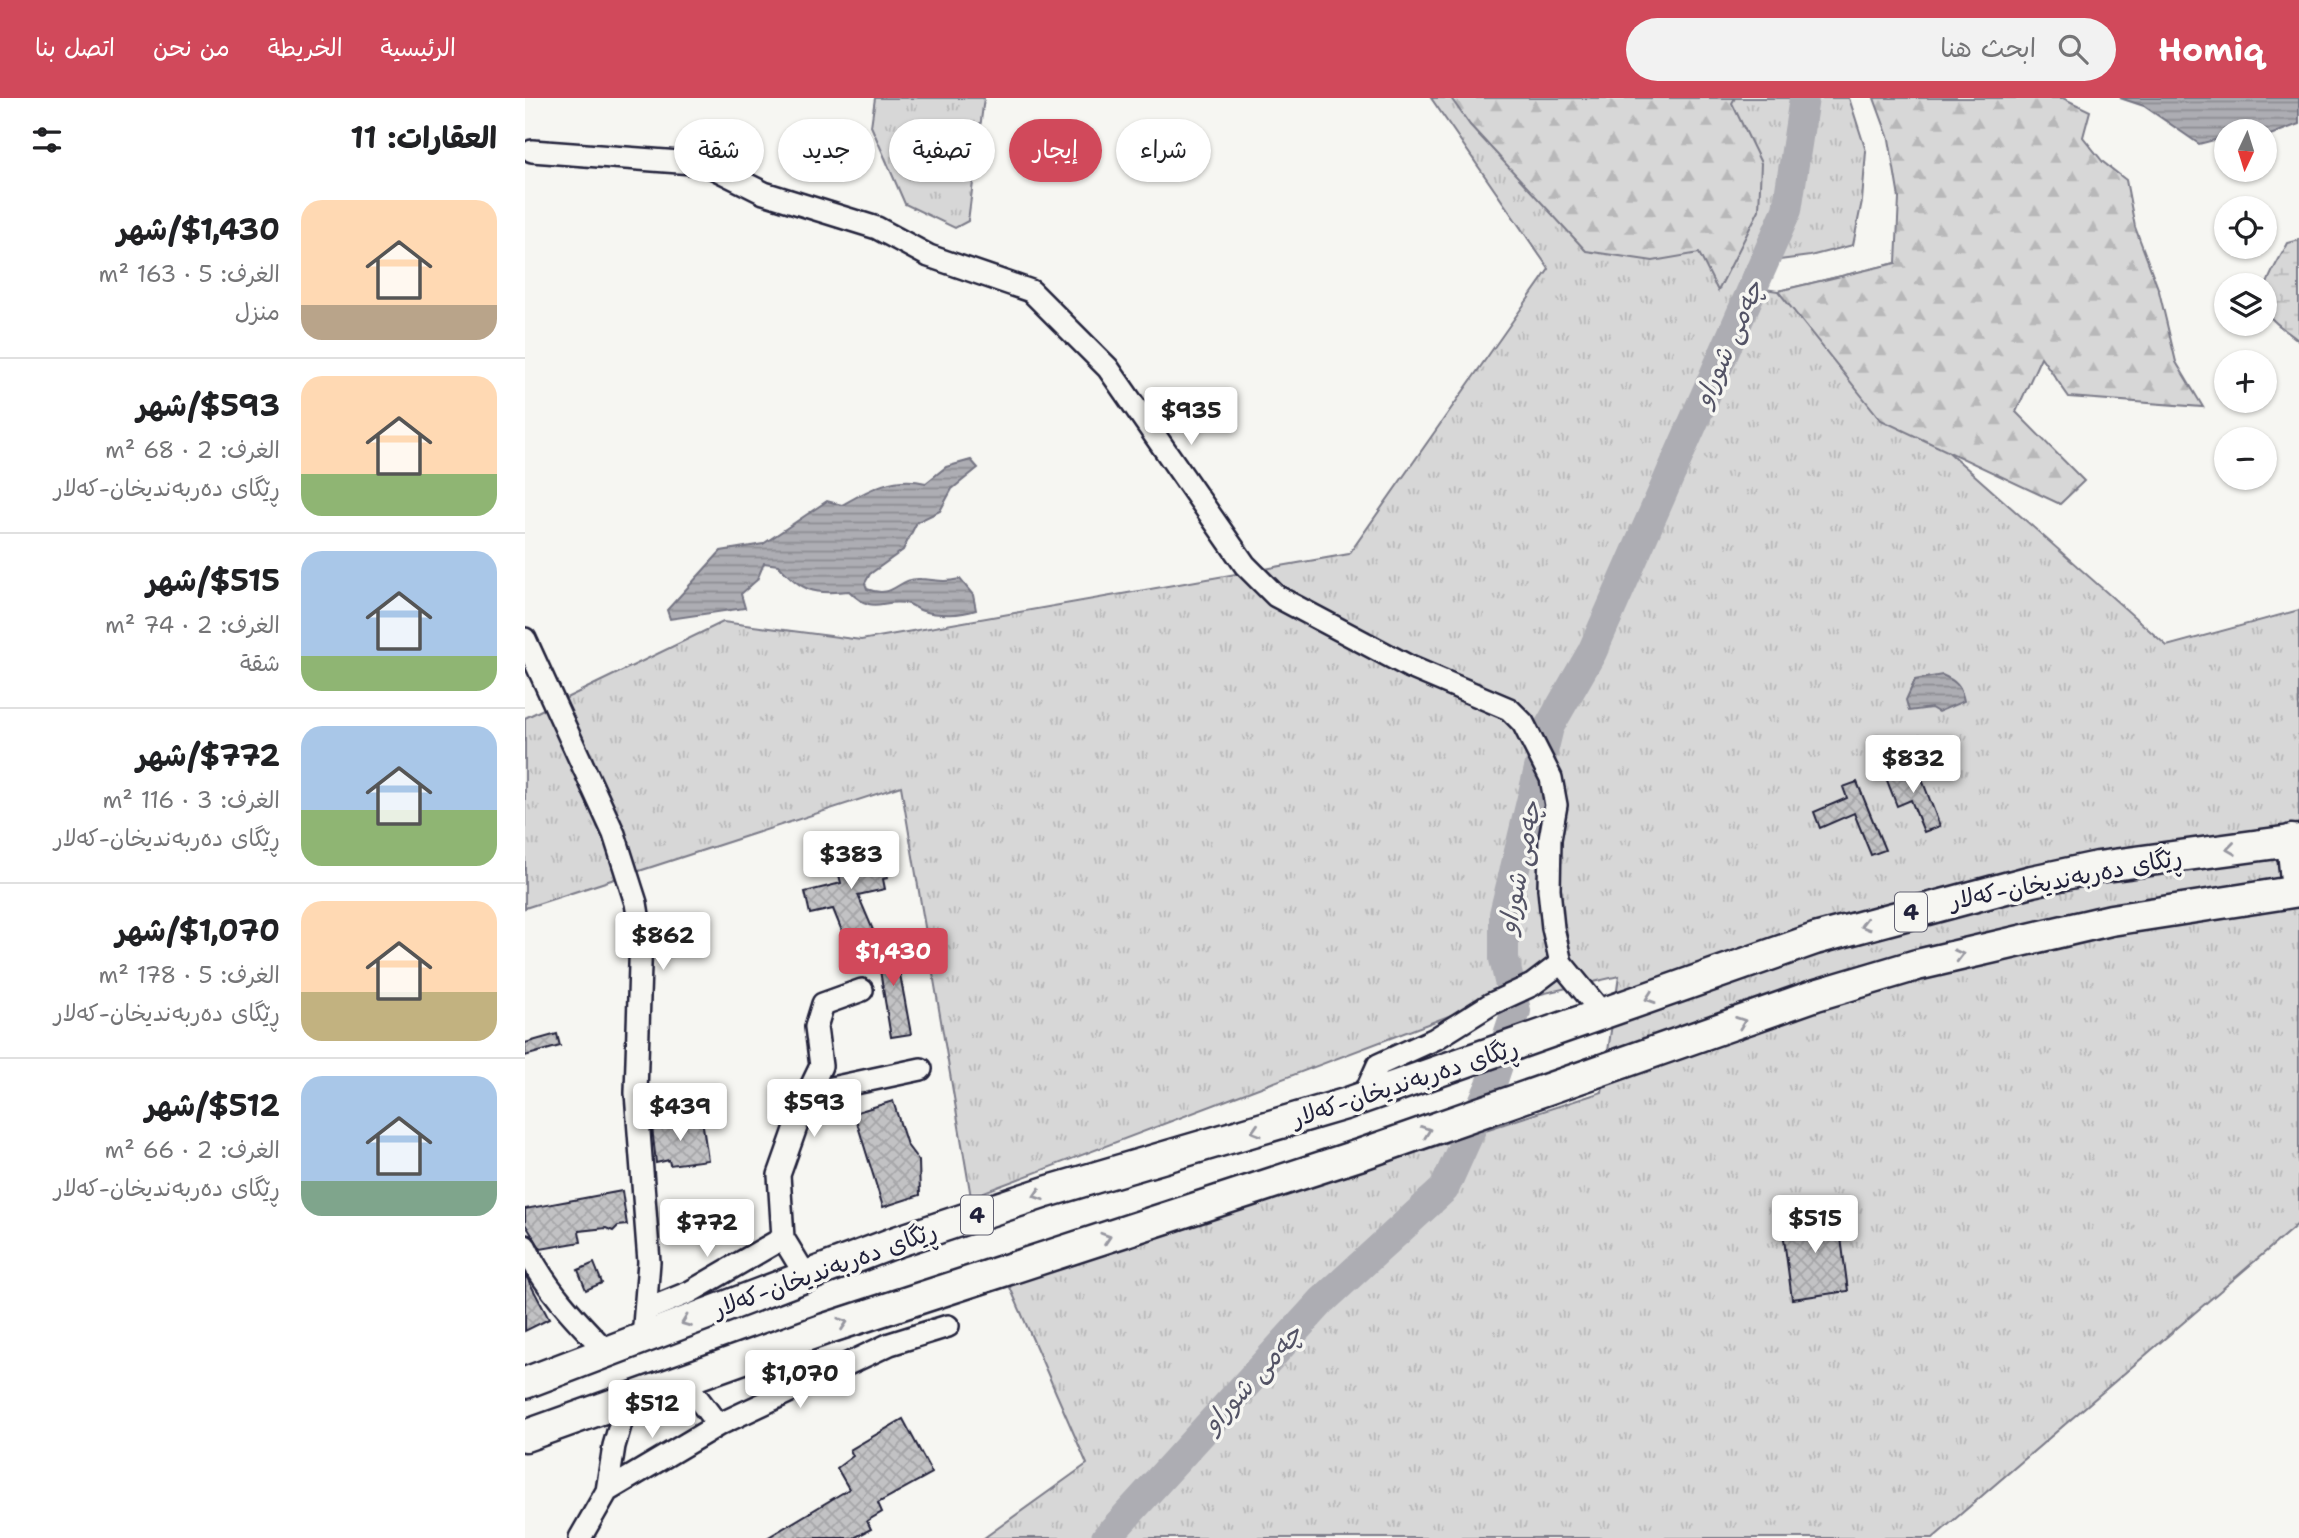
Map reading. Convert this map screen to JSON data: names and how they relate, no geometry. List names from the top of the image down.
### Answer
{
  "streets": {
    "highway": ["ڕێگای دەربەندیخان-کەلار", "4"]
  },
  "water": ["چەمی شوراو"],
  "north": "bottom",
  "page": {
    "header": "Homiq",
    "search": "ابحث هنا",
    "nav": [
      "الرئيسية",
      "الخريطة",
      "من نحن",
      "اتصل بنا"
    ],
    "heading": "العقارات: 11",
    "map_buttons": ["+", "−"],
    "chip": [
      "شراء",
      "إيجار",
      "تصفية",
      "جديد",
      "شقة"
    ],
    "list": [
      {
        "name": "$1,430/شهر",
        "note": "الغرف: 5 · 163 m² · منزل"
      },
      {
        "name": "$593/شهر",
        "note": "الغرف: 2 · 68 m² · ڕێگای دەربەندیخان-کەلار"
      },
      {
        "name": "$515/شهر",
        "note": "الغرف: 2 · 74 m² · شقة"
      },
      {
        "name": "$772/شهر",
        "note": "الغرف: 3 · 116 m² · ڕێگای دەربەندیخان-کەلار"
      },
      {
        "name": "$1,070/شهر",
        "note": "الغرف: 5 · 178 m² · ڕێگای دەربەندیخان-کەلار"
      },
      {
        "name": "$512/شهر",
        "note": "الغرف: 2 · 66 m² · ڕێگای دەربەندیخان-کەلار"
      }
    ],
    "price": [
      "$935",
      "$832",
      "$383",
      "$862",
      "$1,430",
      "$593",
      "$439",
      "$515",
      "$772",
      "$1,070",
      "$512"
    ]
  }
}
